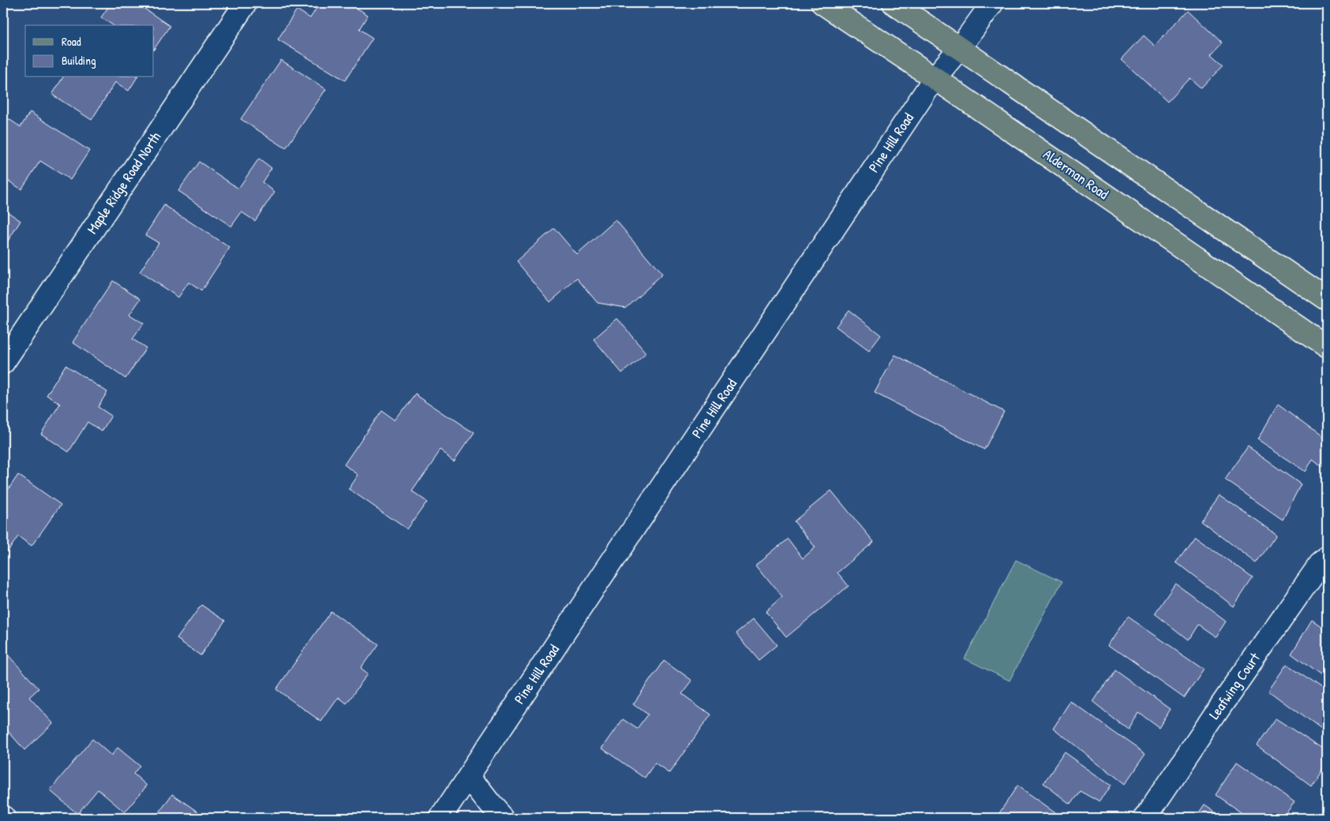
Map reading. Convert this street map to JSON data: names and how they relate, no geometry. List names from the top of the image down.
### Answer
{
  "streets": {
    "main road": ["Alderman Road"],
    "street": ["Pine Hill Road", "Maple Ridge Road North", "Leafwing Court"]
  },
  "crossings": [
    ["Pine Hill Road", "Alderman Road"]
  ],
  "legend": ["Road", "Building"]
}
